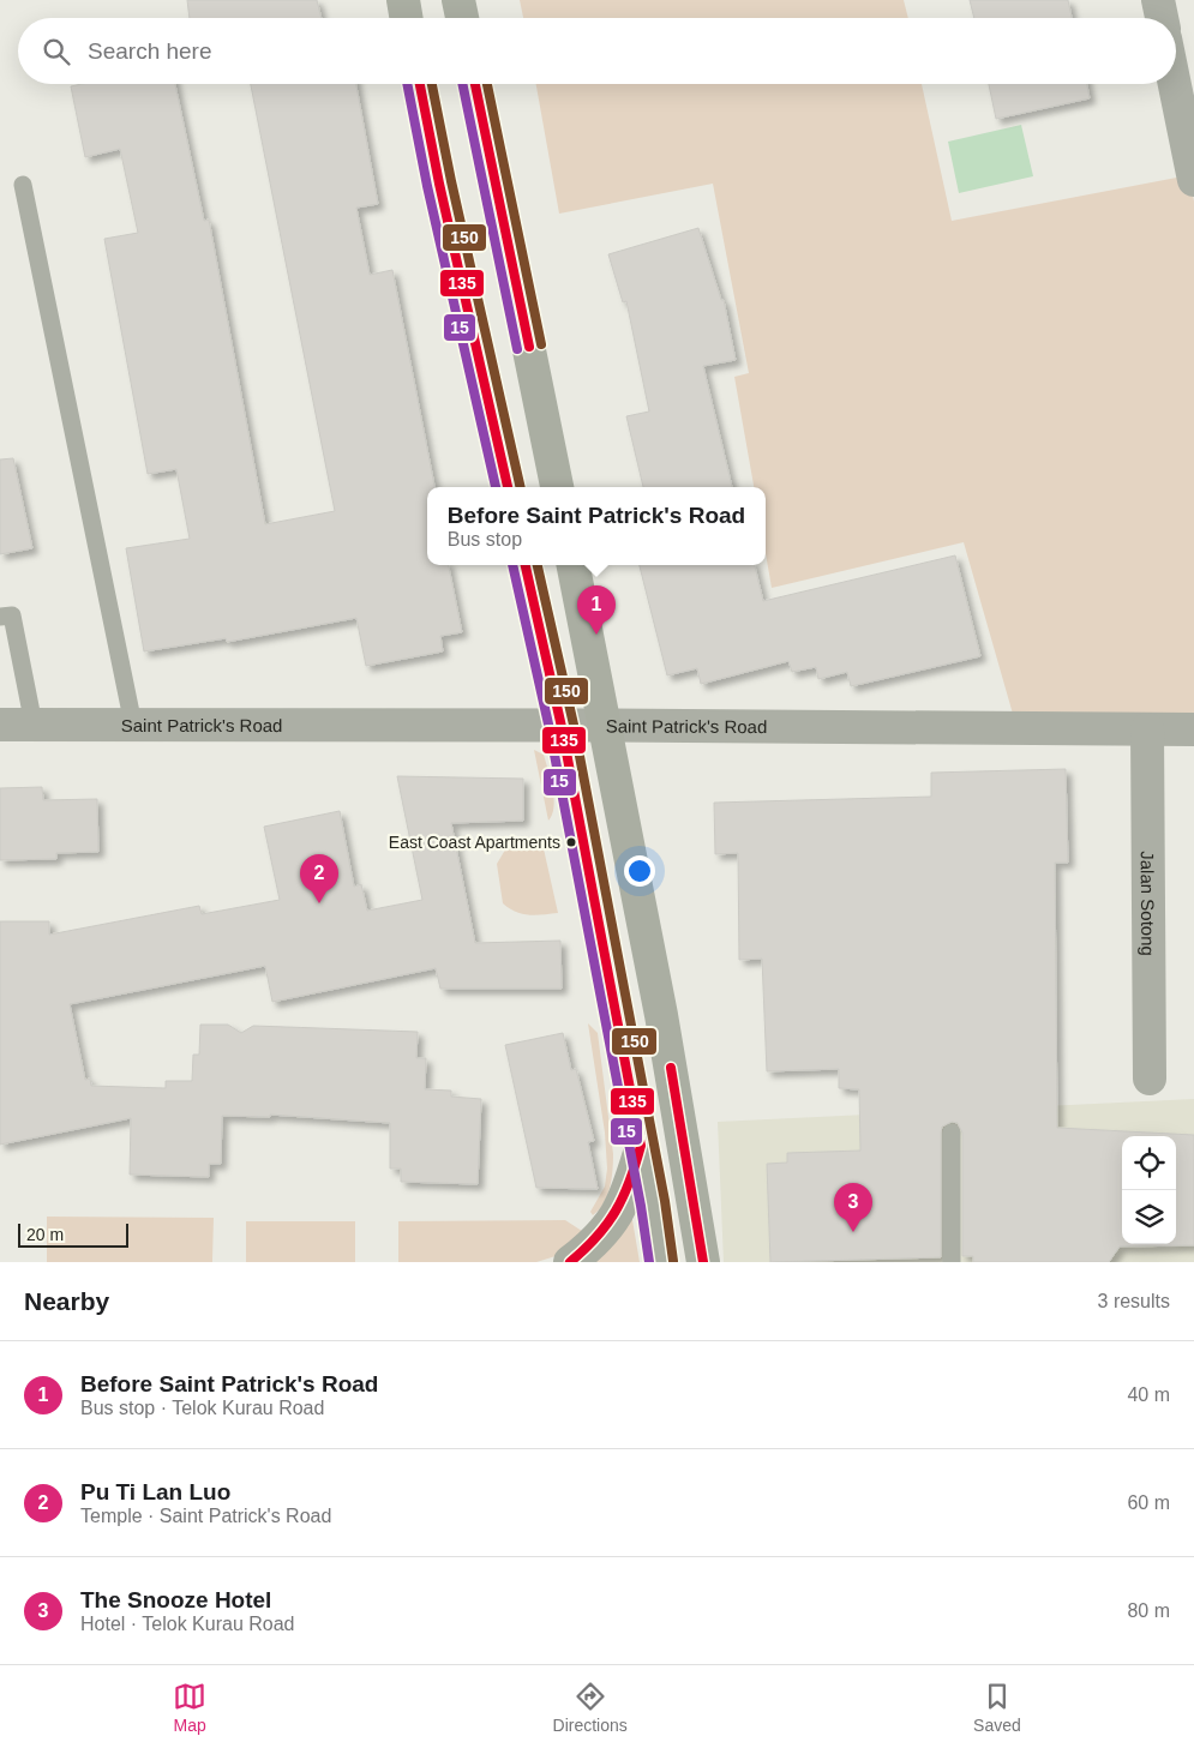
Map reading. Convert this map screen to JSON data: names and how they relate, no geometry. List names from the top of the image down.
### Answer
{
  "streets": {
    "street": ["Saint Patrick's Road", "Jalan Sotong"]
  },
  "crossings": [
    ["Saint Patrick's Road", "Jalan Sotong"]
  ],
  "places": ["East Coast Apartments"],
  "lines": ["transit line 135", "transit line 15", "transit line 150"],
  "scale_bar": "20 m",
  "page": {
    "search": "Search here",
    "popup": ["Before Saint Patrick's Road", "Bus stop"],
    "pins": ["1", "2", "3"],
    "scale": "20 m",
    "heading": ["Nearby", "3 results"],
    "list": [
      {
        "mark": "1",
        "name": "Before Saint Patrick's Road",
        "note": "Bus stop · Telok Kurau Road",
        "value": "40 m"
      },
      {
        "mark": "2",
        "name": "Pu Ti Lan Luo",
        "note": "Temple · Saint Patrick's Road",
        "value": "60 m"
      },
      {
        "mark": "3",
        "name": "The Snooze Hotel",
        "note": "Hotel · Telok Kurau Road",
        "value": "80 m"
      }
    ],
    "nav": ["Map", "Directions", "Saved"]
  }
}
